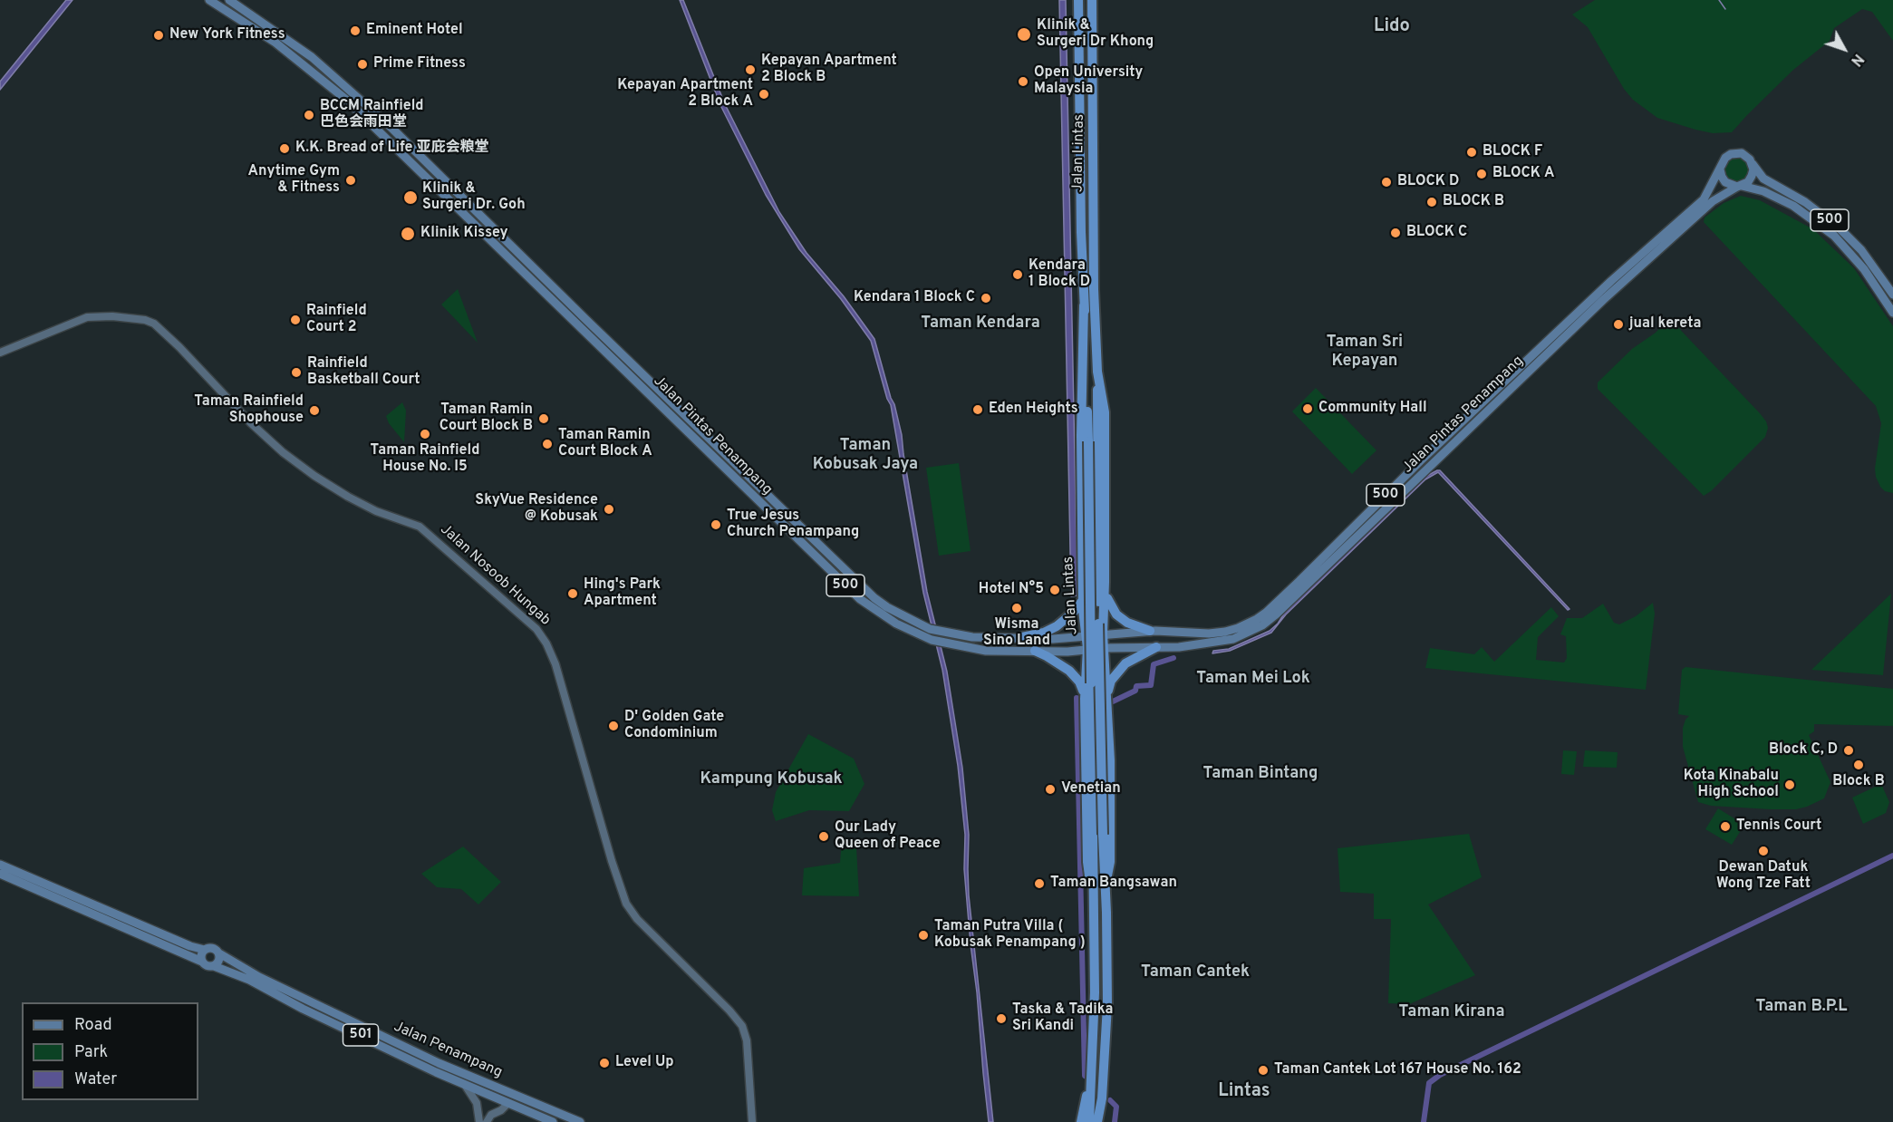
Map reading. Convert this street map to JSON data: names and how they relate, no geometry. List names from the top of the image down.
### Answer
{
  "streets": {
    "highway": ["Jalan Lintas"],
    "main road": [
      "500",
      "Jalan Pintas Penampang",
      "Jalan Nosoob Hungab",
      "501",
      "Jalan Penampang"
    ]
  },
  "crossings": [
    ["Jalan Lintas", "Jalan Pintas Penampang"],
    ["500", "Jalan Pintas Penampang"]
  ],
  "districts": [
    "Lido",
    "Taman Kendara",
    "Taman Sri Kepayan",
    "Taman Kobusak Jaya",
    "Taman Mei Lok",
    "Taman Bintang",
    "Kampung Kobusak",
    "Taman Cantek",
    "Taman B.P.L",
    "Taman Kirana",
    "Lintas"
  ],
  "places": [
    "Eminent Hotel",
    "Klinik & Surgeri Dr Khong",
    "New York Fitness",
    "Prime Fitness",
    "Kepayan Apartment 2 Block B",
    "Open University Malaysia",
    "Kepayan Apartment 2 Block A",
    "BCCM Rainfield 巴色会雨田堂",
    "K.K. Bread of Life 亚庇会粮堂",
    "BLOCK F",
    "BLOCK A",
    "Anytime Gym & Fitness",
    "BLOCK D",
    "Klinik & Surgeri Dr. Goh",
    "BLOCK B",
    "BLOCK C",
    "Klinik Kissey",
    "Kendara 1 Block D",
    "Kendara 1 Block C",
    "Rainfield Court 2",
    "jual kereta",
    "Rainfield Basketball Court",
    "Community Hall",
    "Eden Heights",
    "Taman Rainfield Shophouse",
    "Taman Ramin Court Block B",
    "Taman Rainfield House No. I5",
    "Taman Ramin Court Block A",
    "SkyVue Residence @ Kobusak",
    "True Jesus Church Penampang",
    "Hotel N°5",
    "Hing's Park Apartment",
    "Wisma Sino Land",
    "D' Golden Gate Condominium",
    "Block C, D",
    "Block B",
    "Kota Kinabalu High School",
    "Venetian",
    "Tennis Court",
    "Our Lady Queen of Peace",
    "Dewan Datuk Wong Tze Fatt",
    "Taman Bangsawan",
    "Taman Putra Villa ( Kobusak Penampang )",
    "Taska & Tadika Sri Kandi",
    "Level Up",
    "Taman Cantek Lot 167 House No. 162"
  ],
  "legend": ["Road", "Park", "Water"],
  "north": "bottom right"
}
